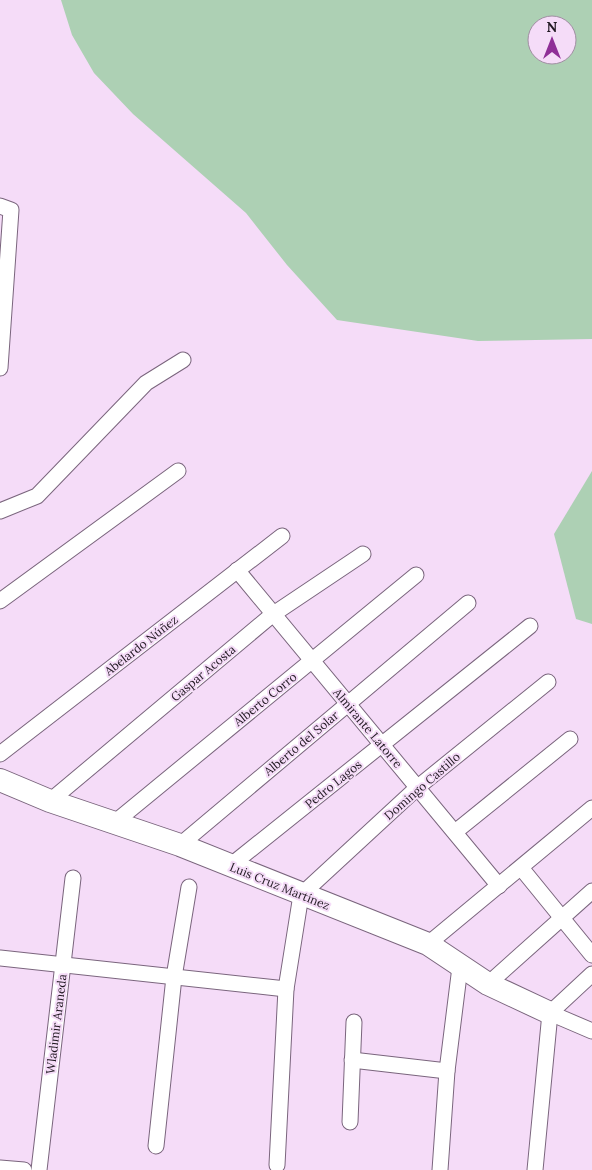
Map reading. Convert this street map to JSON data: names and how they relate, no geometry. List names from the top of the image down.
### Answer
{
  "streets": {
    "street": [
      "Abelardo Núñez",
      "Gaspar Acosta",
      "Alberto Corro",
      "Almirante Latorre",
      "Alberto del Solar",
      "Pedro Lagos",
      "Domingo Castillo",
      "Luis Cruz Martínez",
      "Wladimir Araneda"
    ]
  },
  "crossings": [
    ["Abelardo Núñez", "Almirante Latorre"],
    ["Gaspar Acosta", "Almirante Latorre"],
    ["Gaspar Acosta", "Luis Cruz Martínez"],
    ["Alberto Corro", "Almirante Latorre"],
    ["Alberto Corro", "Luis Cruz Martínez"],
    ["Almirante Latorre", "Alberto del Solar"],
    ["Almirante Latorre", "Pedro Lagos"],
    ["Almirante Latorre", "Domingo Castillo"],
    ["Alberto del Solar", "Luis Cruz Martínez"],
    ["Pedro Lagos", "Luis Cruz Martínez"],
    ["Domingo Castillo", "Luis Cruz Martínez"]
  ],
  "north": "top"
}
